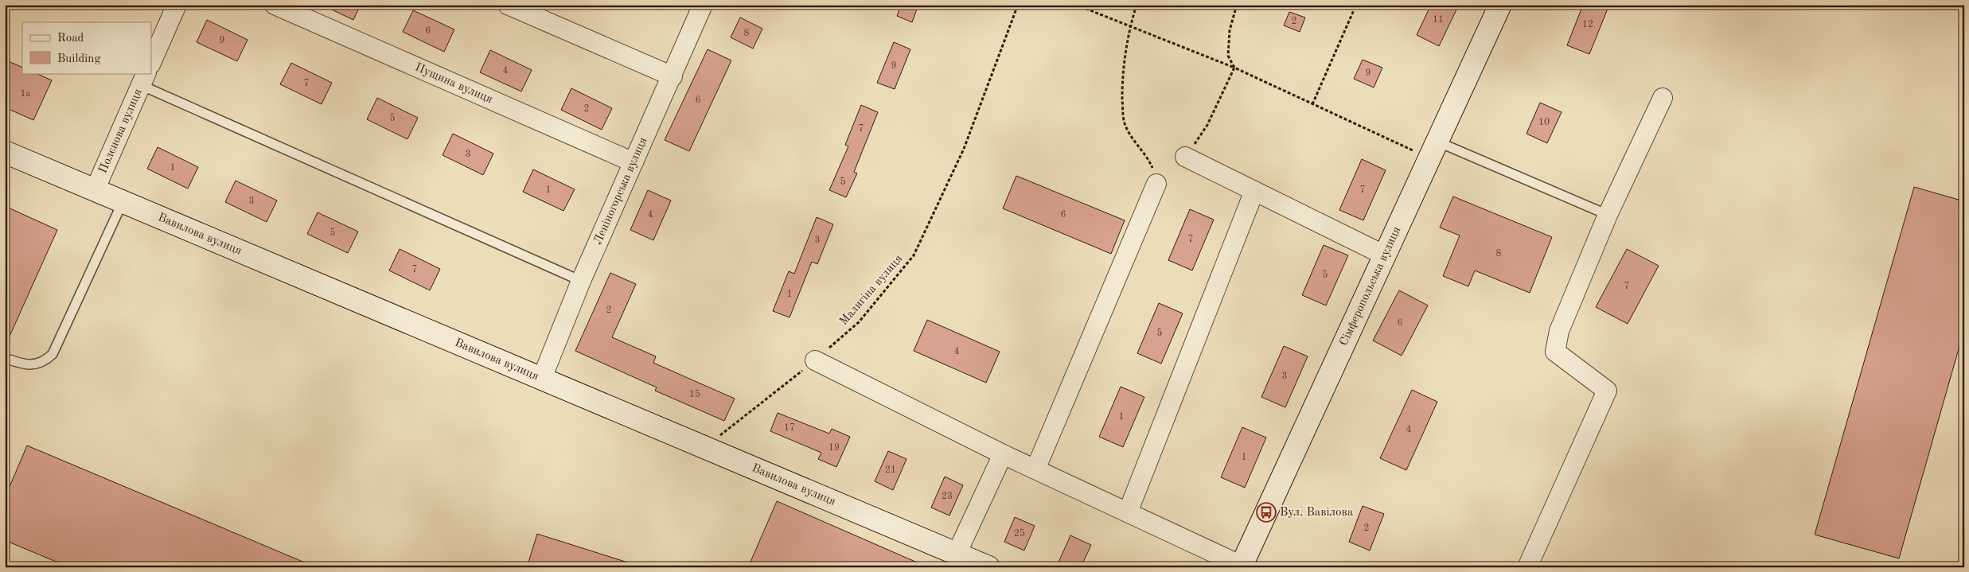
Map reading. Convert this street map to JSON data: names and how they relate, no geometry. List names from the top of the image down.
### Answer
{
  "streets": {
    "street": [
      "Пущина вулиця",
      "Полєнова вулиця",
      "Леніногорська вулиця",
      "Вавилова вулиця",
      "Сімферопольська вулиця"
    ],
    "path": ["Малигіна вулиця"]
  },
  "crossings": [
    ["Пущина вулиця", "Леніногорська вулиця"],
    ["Полєнова вулиця", "Вавилова вулиця"],
    ["Леніногорська вулиця", "Вавилова вулиця"],
    ["Вавилова вулиця", "Малигіна вулиця"]
  ],
  "places": {
    "bus stop": ["Вул. Вавілова"]
  },
  "house_numbers": [
    "11",
    "2",
    "12",
    "6",
    "8",
    "9",
    "9",
    "4",
    "9",
    "7",
    "1а",
    "6",
    "2",
    "5",
    "10",
    "7",
    "3",
    "1",
    "5",
    "1",
    "7",
    "3",
    "4",
    "6",
    "5",
    "7",
    "3",
    "8",
    "7",
    "5",
    "7",
    "1",
    "2",
    "6",
    "5",
    "4",
    "3",
    "15",
    "1",
    "17",
    "4",
    "19",
    "1",
    "21",
    "23",
    "2",
    "25"
  ],
  "legend": ["Road", "Building"]
}
